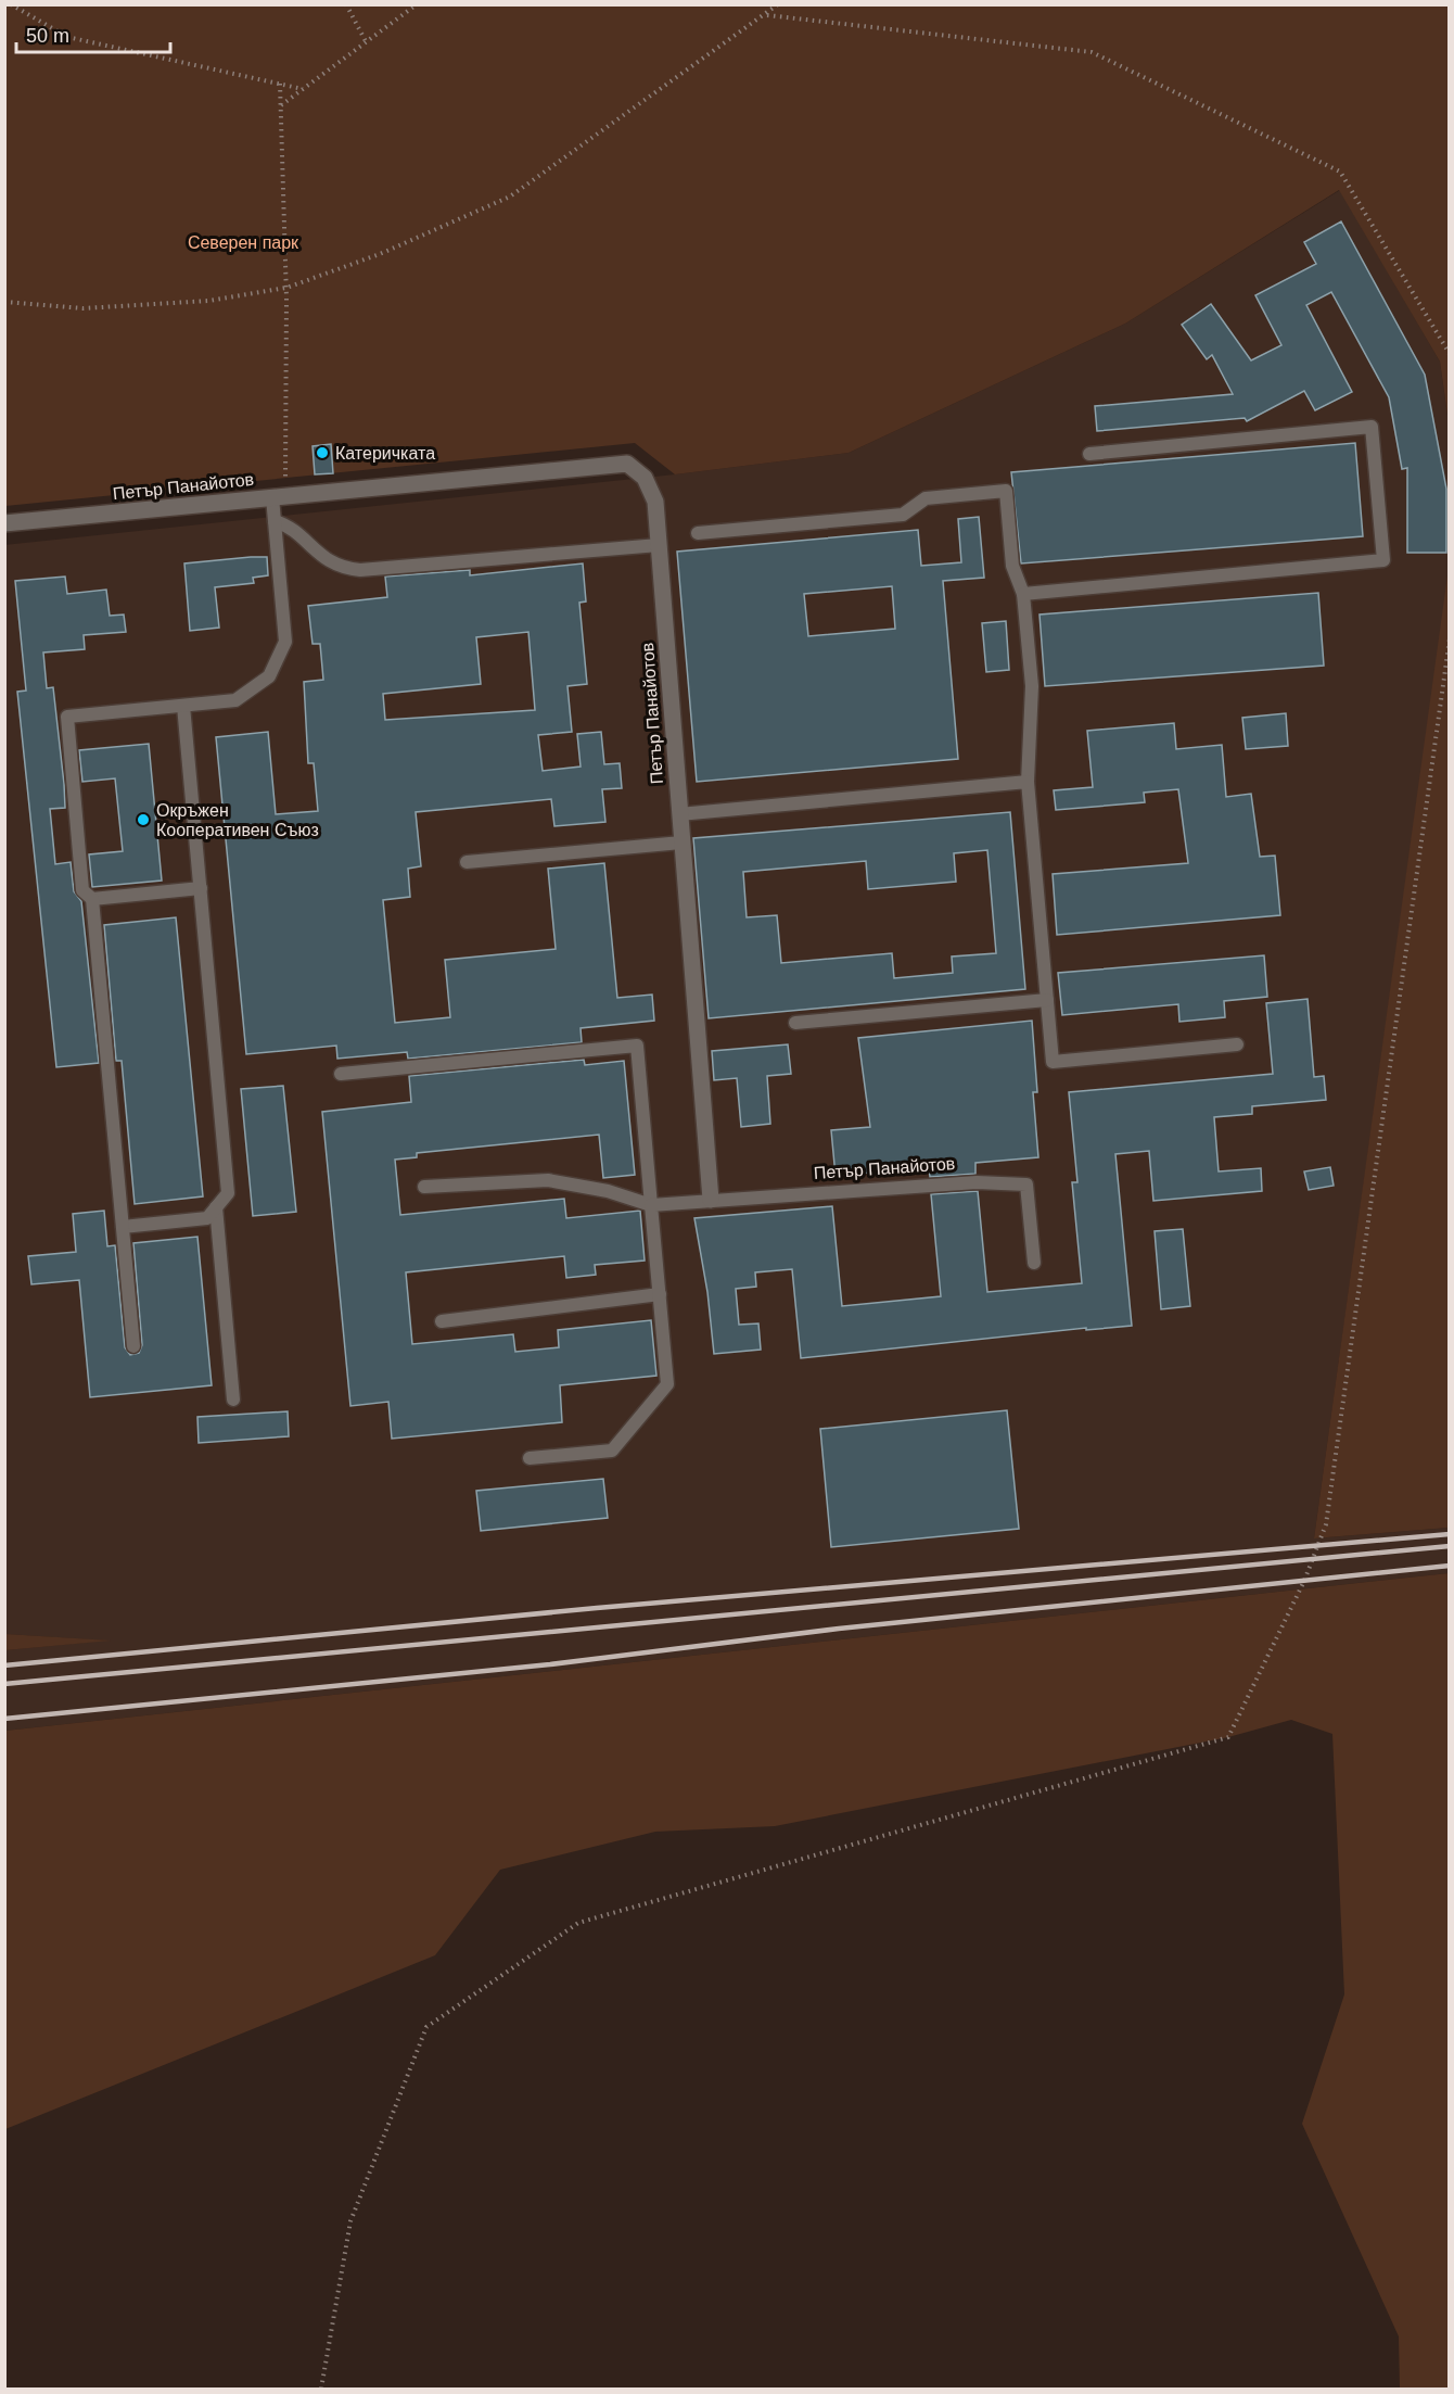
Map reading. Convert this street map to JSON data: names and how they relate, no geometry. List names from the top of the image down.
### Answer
{
  "streets": {
    "street": ["Петър Панайотов"]
  },
  "parks": ["Северен парк"],
  "places": ["Катеричката", "Окръжен Кооперативен Съюз"],
  "scale_bar": "50 m"
}
